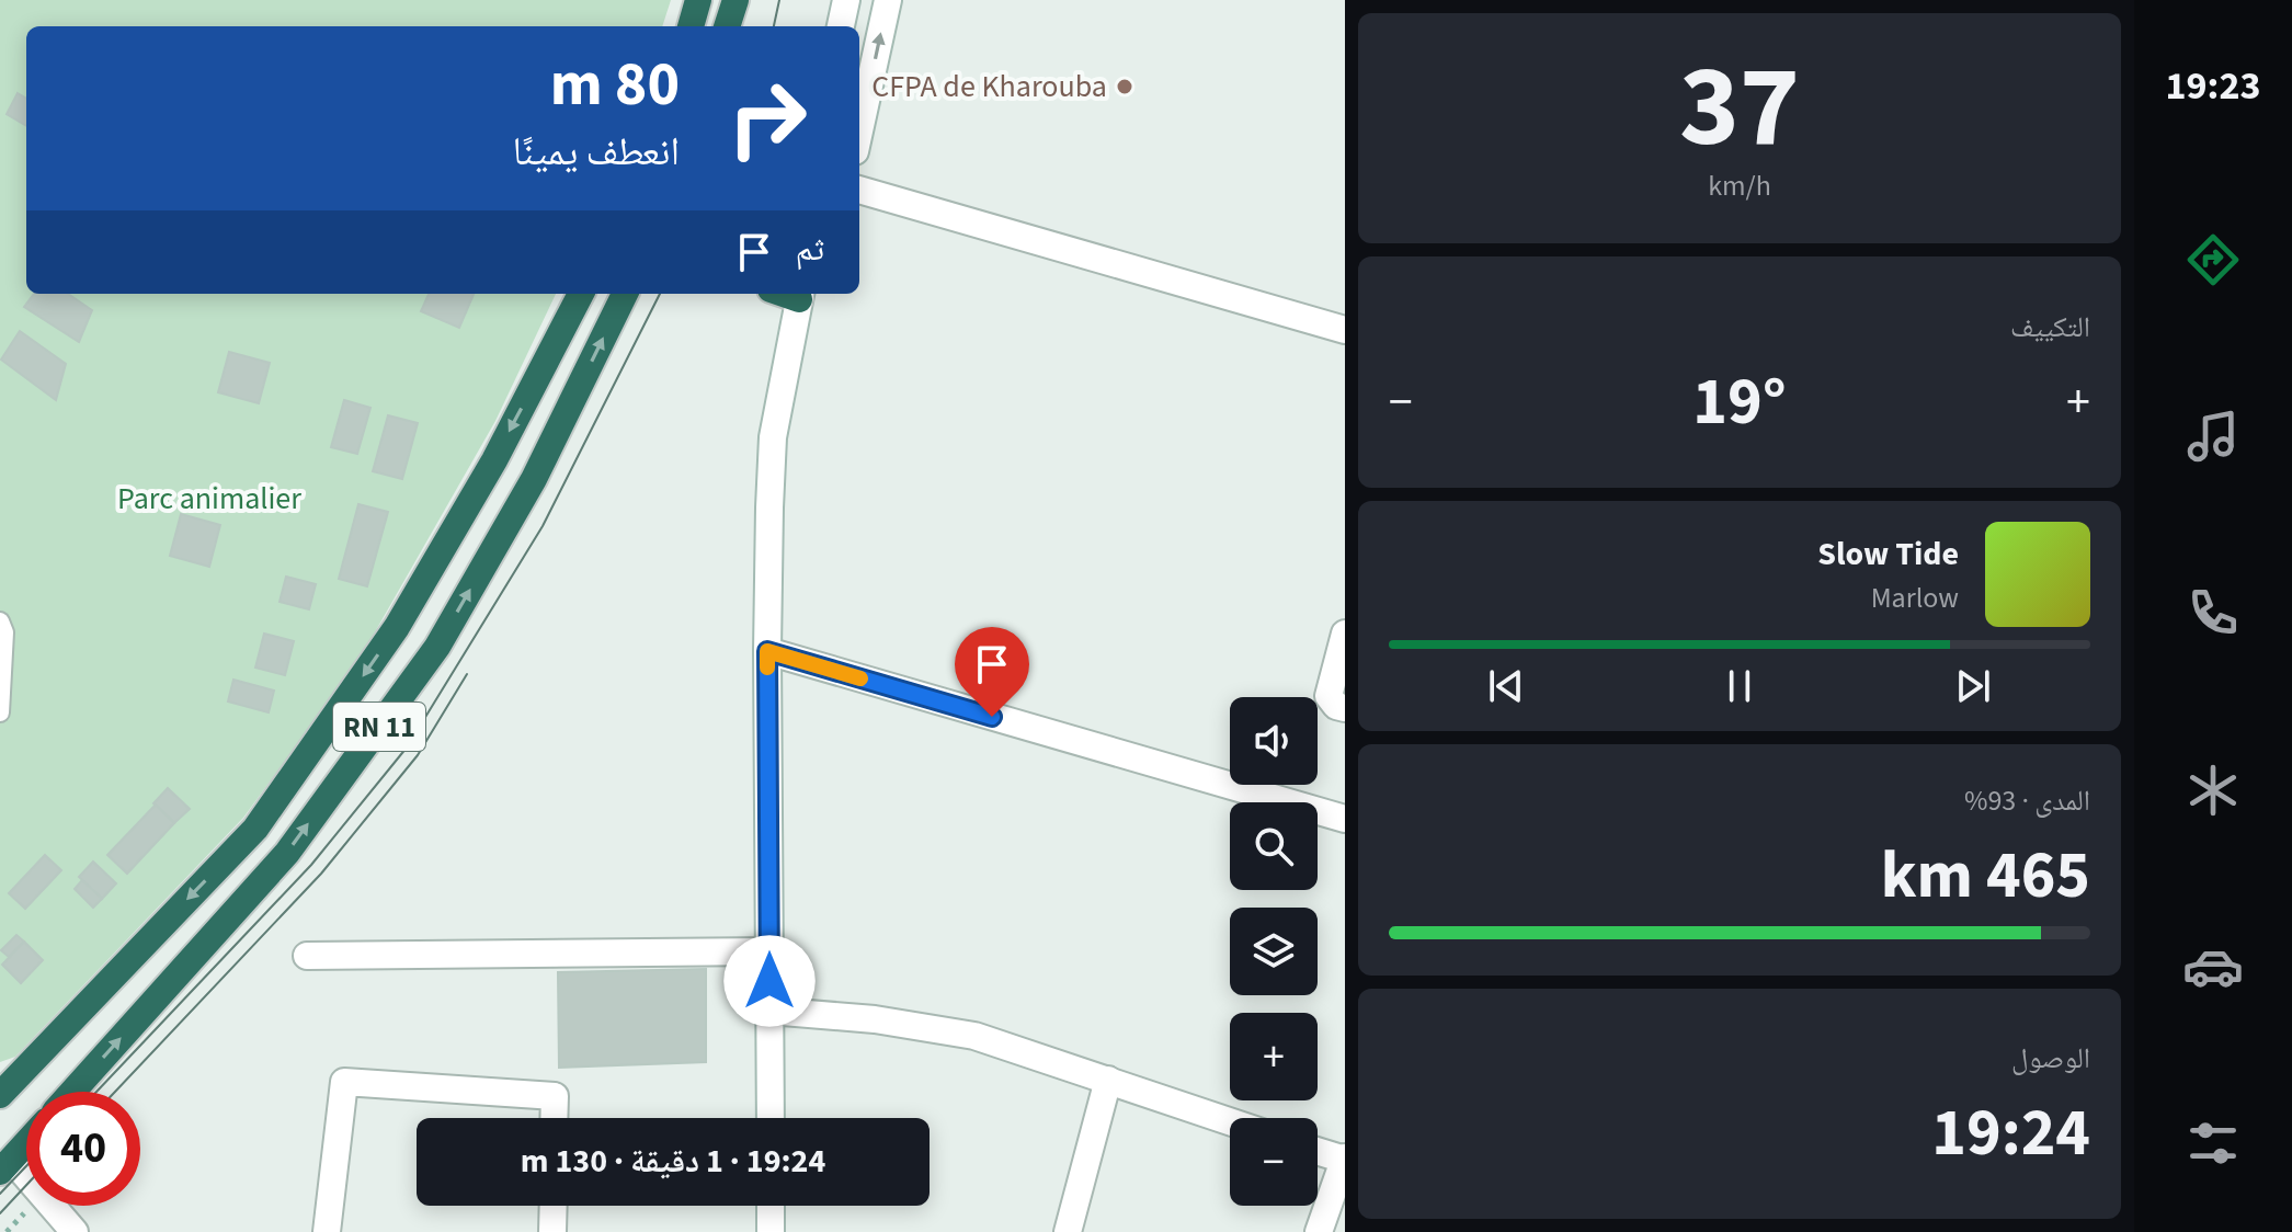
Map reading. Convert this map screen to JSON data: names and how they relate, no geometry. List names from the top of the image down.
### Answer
{
  "streets": {
    "highway": ["RN 11"]
  },
  "parks": ["Parc animalier"],
  "places": ["CFPA de Kharouba"],
  "page": {
    "tabs": "19:23",
    "tile": [
      ["37", "km/h"],
      "التكييف",
      ["المدى · 93%", "465 km"],
      ["الوصول", "19:24"]
    ],
    "turn": ["80 m", "انعطف يمينًا"],
    "then": "ثم",
    "heat": ["−", "19°", "+"],
    "song": ["Slow Tide", "Marlow"],
    "map_buttons": ["+", "−"],
    "limit": "40",
    "trip": "19:24 · 1 دقيقة · 130 m"
  }
}
